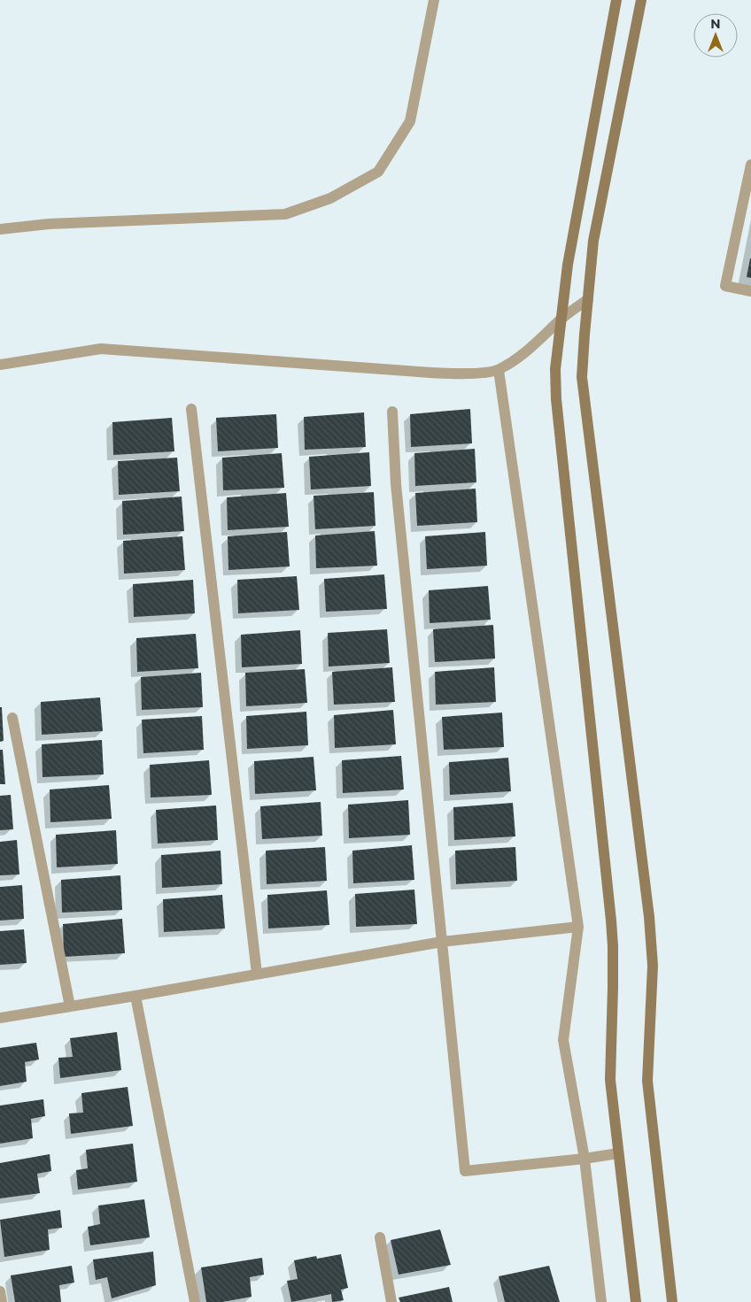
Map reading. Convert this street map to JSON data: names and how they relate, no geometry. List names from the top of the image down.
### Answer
{
  "north": "top"
}
